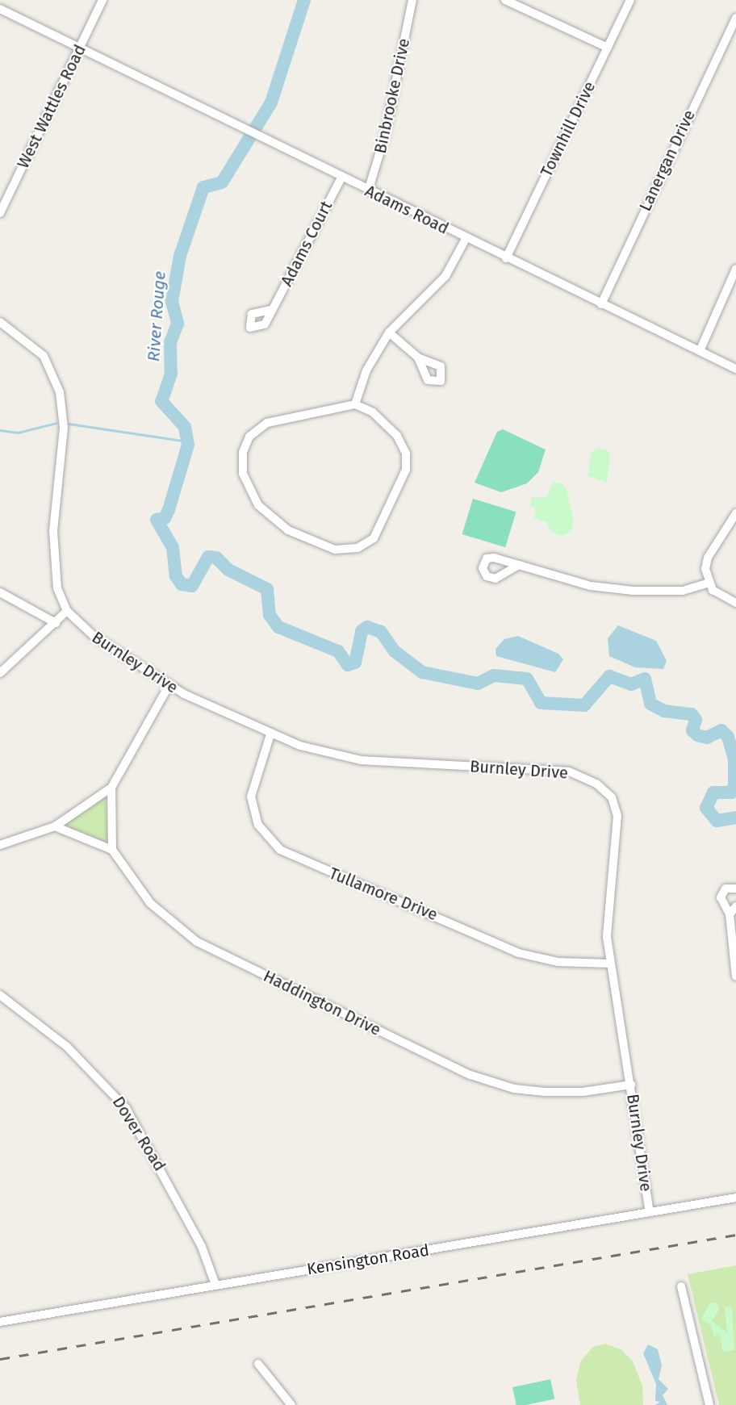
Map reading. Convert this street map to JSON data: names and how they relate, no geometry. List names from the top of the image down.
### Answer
{
  "streets": {
    "street": [
      "Binbrooke Drive",
      "West Wattles Road",
      "Townhill Drive",
      "Lanergan Drive",
      "Adams Road",
      "Adams Court",
      "Burnley Drive",
      "Tullamore Drive",
      "Haddington Drive",
      "Dover Road",
      "Kensington Road"
    ]
  },
  "crossings": [
    ["Binbrooke Drive", "Adams Road"],
    ["West Wattles Road", "Adams Road"],
    ["Townhill Drive", "Adams Road"],
    ["Lanergan Drive", "Adams Road"],
    ["Adams Road", "Adams Court"],
    ["Burnley Drive", "Tullamore Drive"],
    ["Burnley Drive", "Haddington Drive"],
    ["Burnley Drive", "Kensington Road"],
    ["Dover Road", "Kensington Road"]
  ],
  "water": ["River Rouge"]
}
